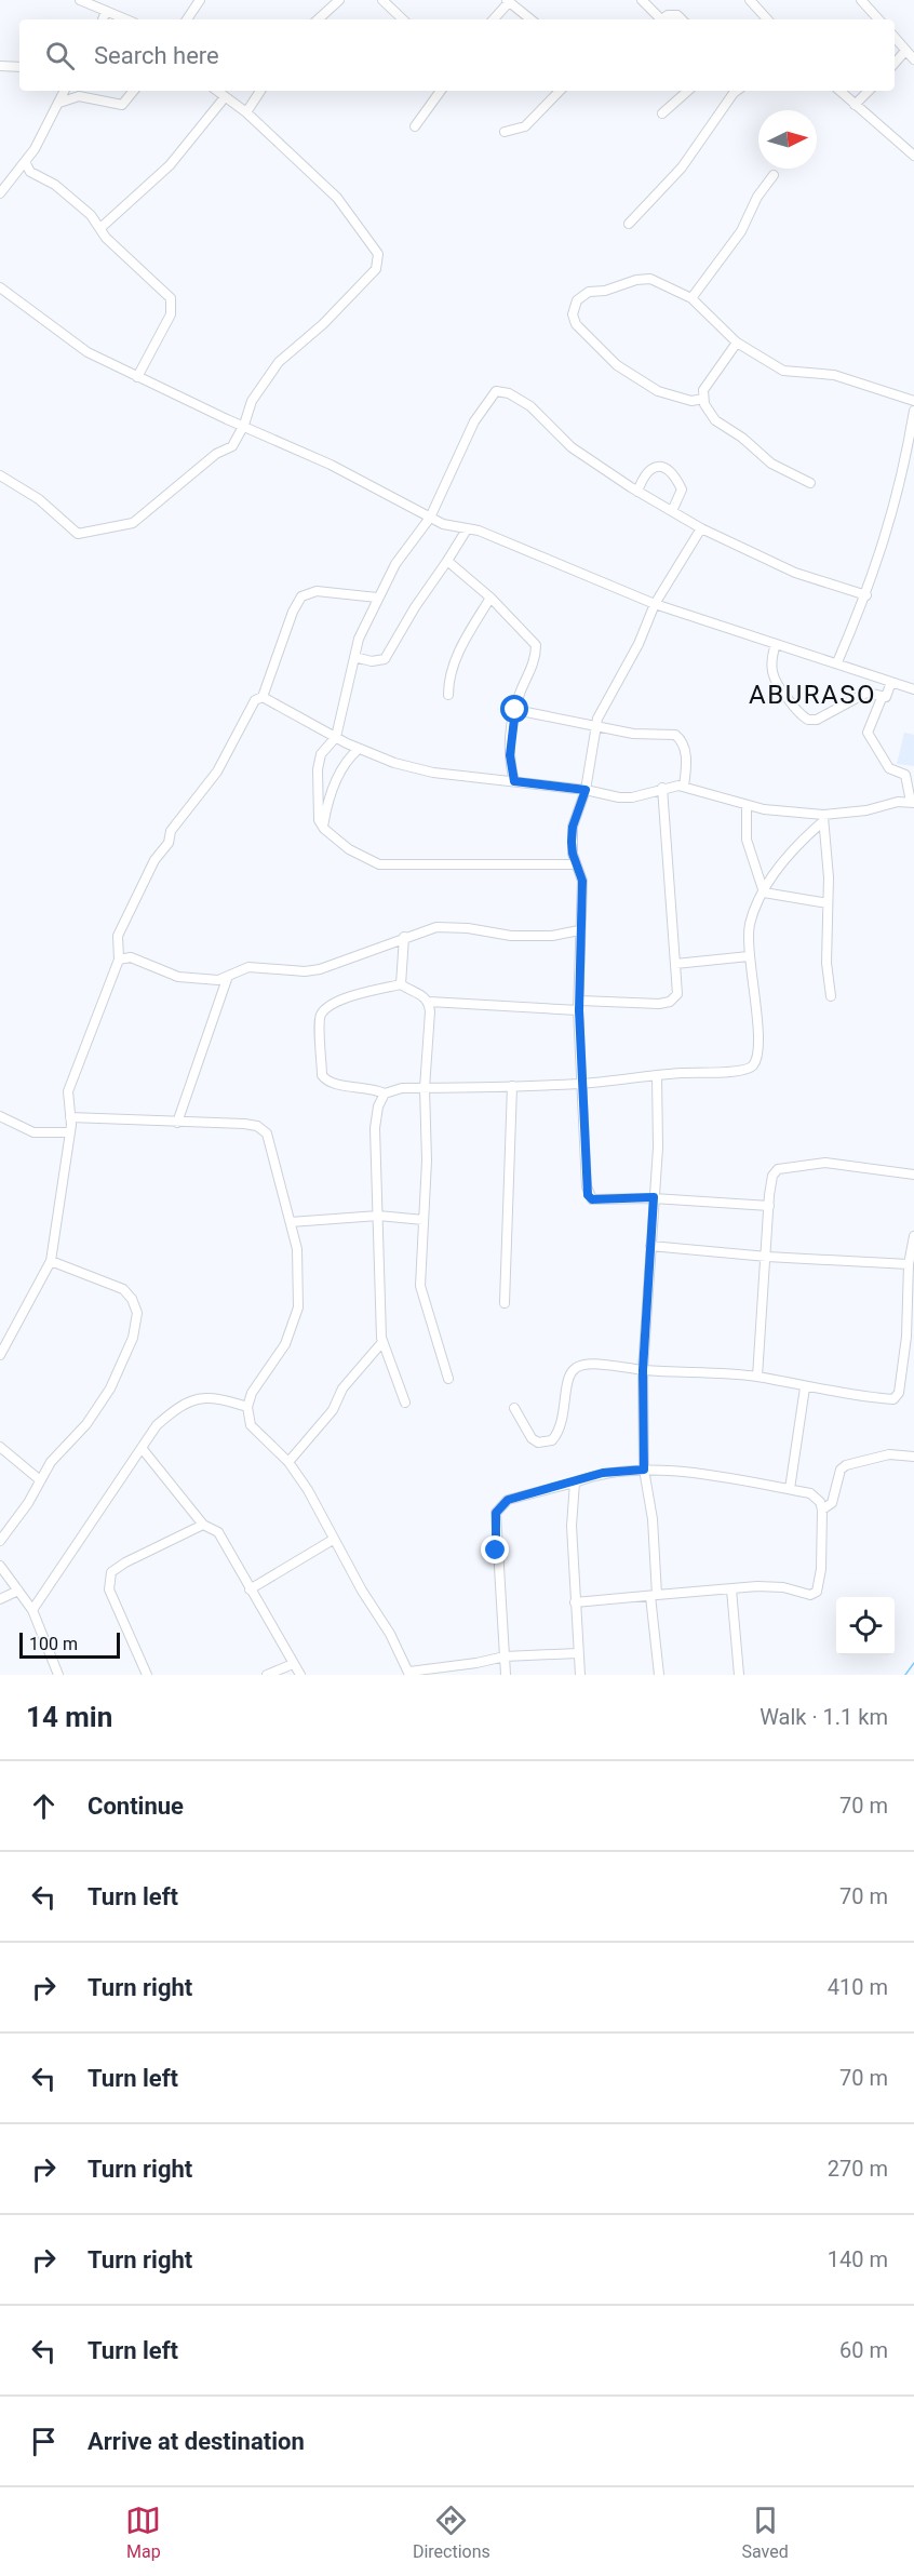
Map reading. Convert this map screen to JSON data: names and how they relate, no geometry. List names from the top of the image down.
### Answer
{
  "districts": ["ABURASO"],
  "scale_bar": "100 m",
  "north": "right",
  "page": {
    "search": "Search here",
    "scale": "100 m",
    "heading": ["14 min", "Walk · 1.1 km"],
    "list": [
      ["Continue", "70 m"],
      ["Turn left", "70 m"],
      ["Turn right", "410 m"],
      ["Turn left", "70 m"],
      ["Turn right", "270 m"],
      ["Turn right", "140 m"],
      ["Turn left", "60 m"],
      "Arrive at destination"
    ],
    "nav": ["Map", "Directions", "Saved"]
  }
}
